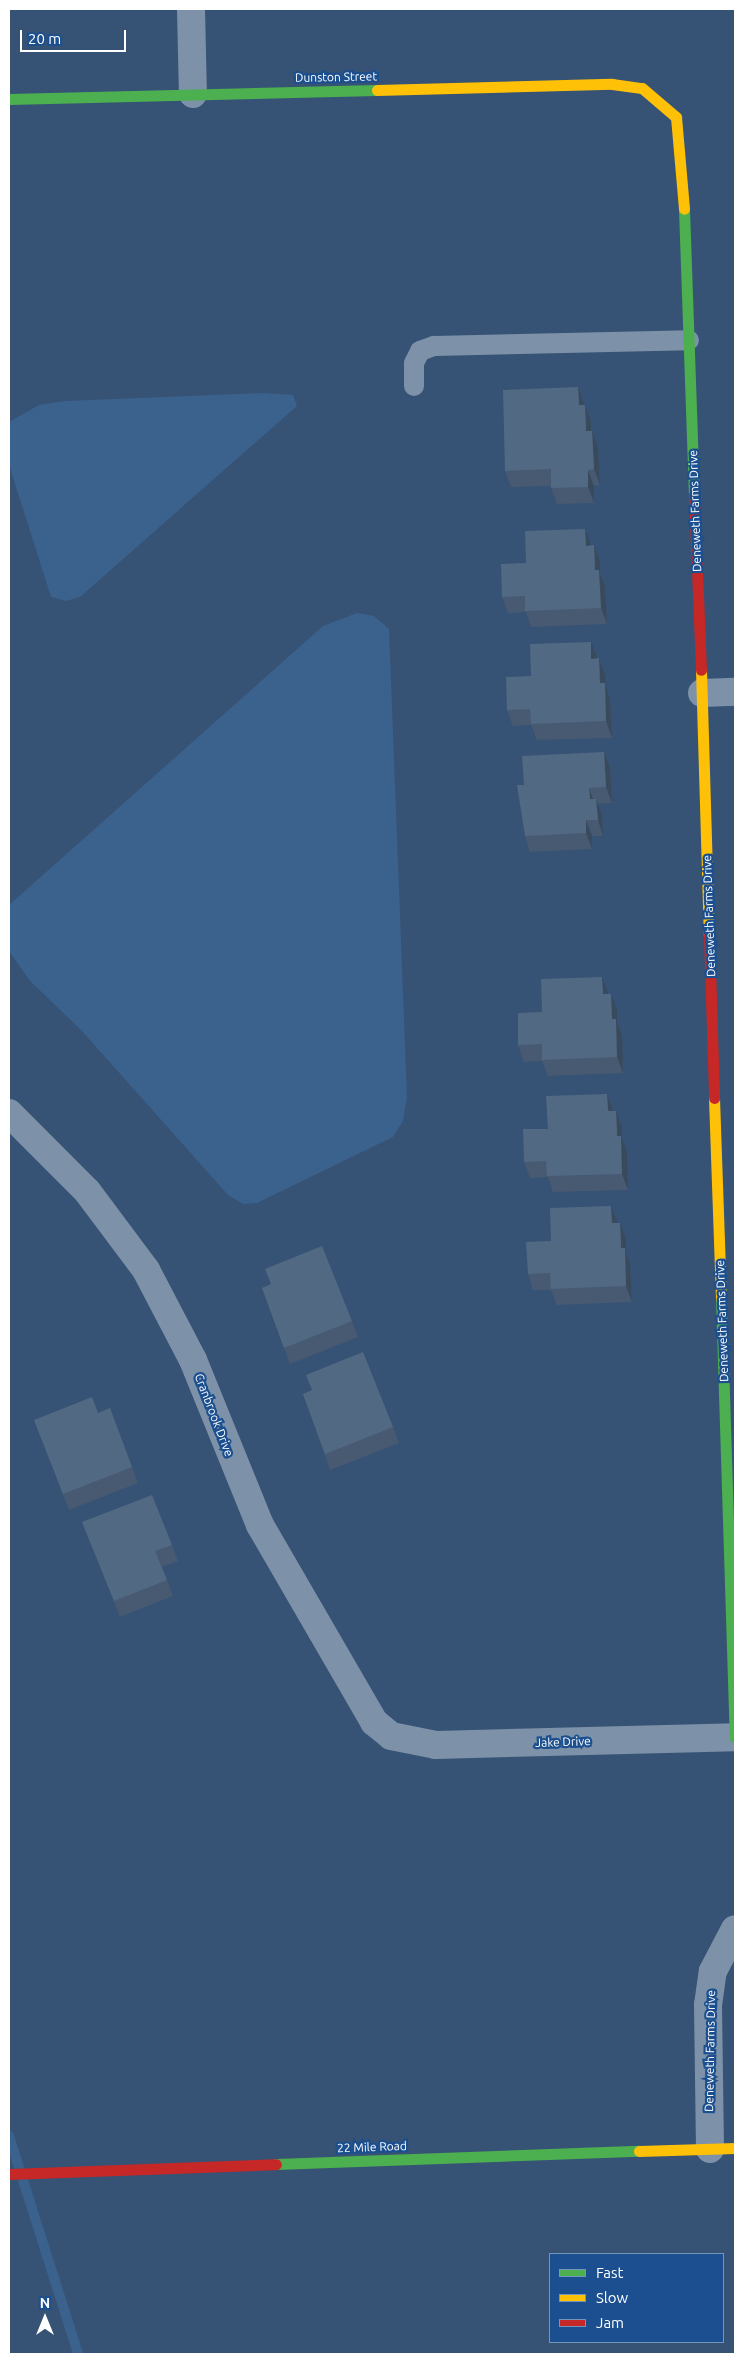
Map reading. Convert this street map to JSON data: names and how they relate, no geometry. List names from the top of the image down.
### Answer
{
  "streets": {
    "street": [
      "Dunston Street",
      "Deneweth Farms Drive",
      "Cranbrook Drive",
      "Jake Drive",
      "22 Mile Road"
    ]
  },
  "crossings": [
    ["Dunston Street", "Deneweth Farms Drive"],
    ["Deneweth Farms Drive", "Jake Drive"],
    ["Deneweth Farms Drive", "22 Mile Road"],
    ["Cranbrook Drive", "Jake Drive"]
  ],
  "legend": ["Fast", "Slow", "Jam"],
  "scale_bar": "20 m",
  "north": "top"
}
